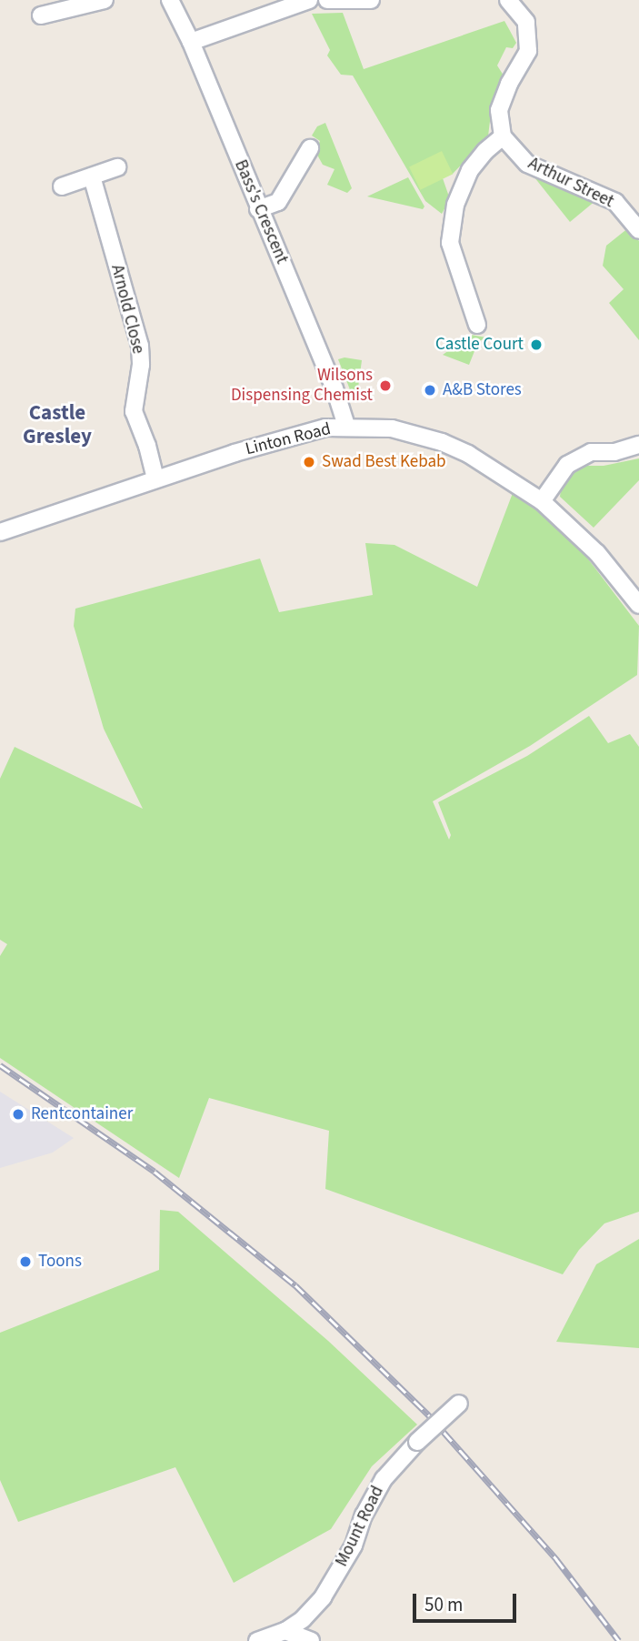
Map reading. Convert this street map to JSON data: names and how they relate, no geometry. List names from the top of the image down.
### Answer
{
  "streets": {
    "street": [
      "Arthur Street",
      "Bass's Crescent",
      "Arnold Close",
      "Linton Road",
      "Mount Road"
    ]
  },
  "crossings": [
    ["Bass's Crescent", "Linton Road"],
    ["Arnold Close", "Linton Road"]
  ],
  "districts": ["Castle Gresley"],
  "places": [
    "Castle Court",
    "Wilsons Dispensing Chemist",
    "A&B Stores",
    "Swad Best Kebab",
    "Rentcontainer",
    "Toons"
  ],
  "scale_bar": "50 m"
}
